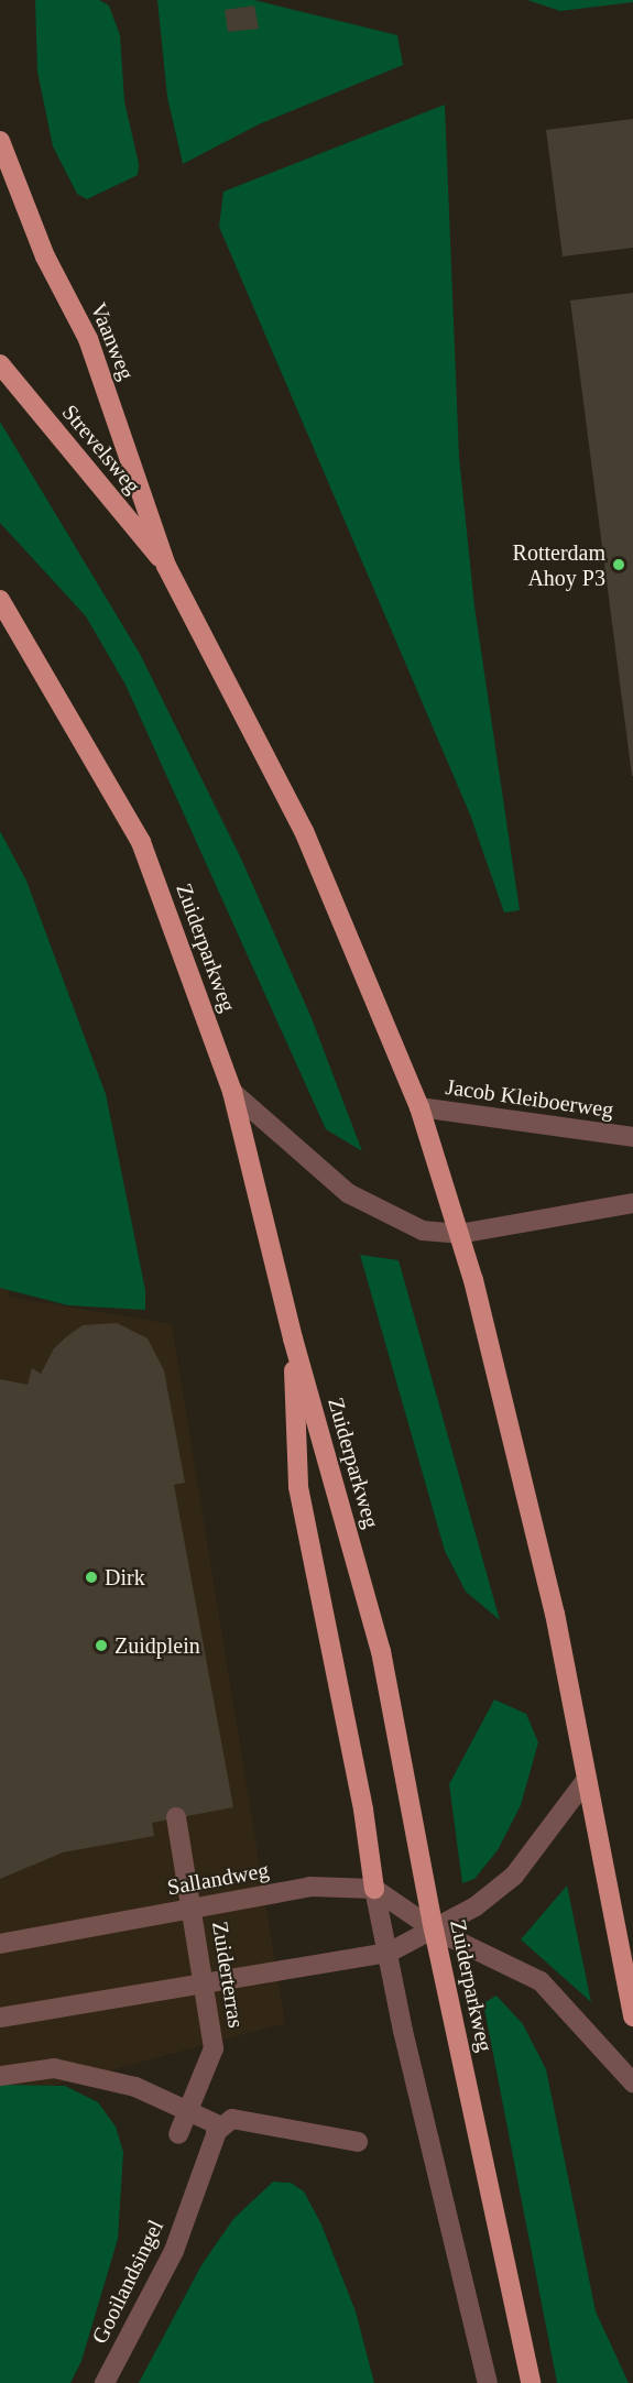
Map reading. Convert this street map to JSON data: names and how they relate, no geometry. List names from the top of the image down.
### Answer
{
  "streets": {
    "main road": ["Vaanweg", "Strevelsweg", "Zuiderparkweg"],
    "street": [
      "Jacob Kleiboerweg",
      "Sallandweg",
      "Zuiderterras",
      "Gooilandsingel"
    ]
  },
  "crossings": [
    ["Vaanweg", "Strevelsweg"]
  ],
  "places": ["Rotterdam Ahoy P3", "Dirk", "Zuidplein"]
}
